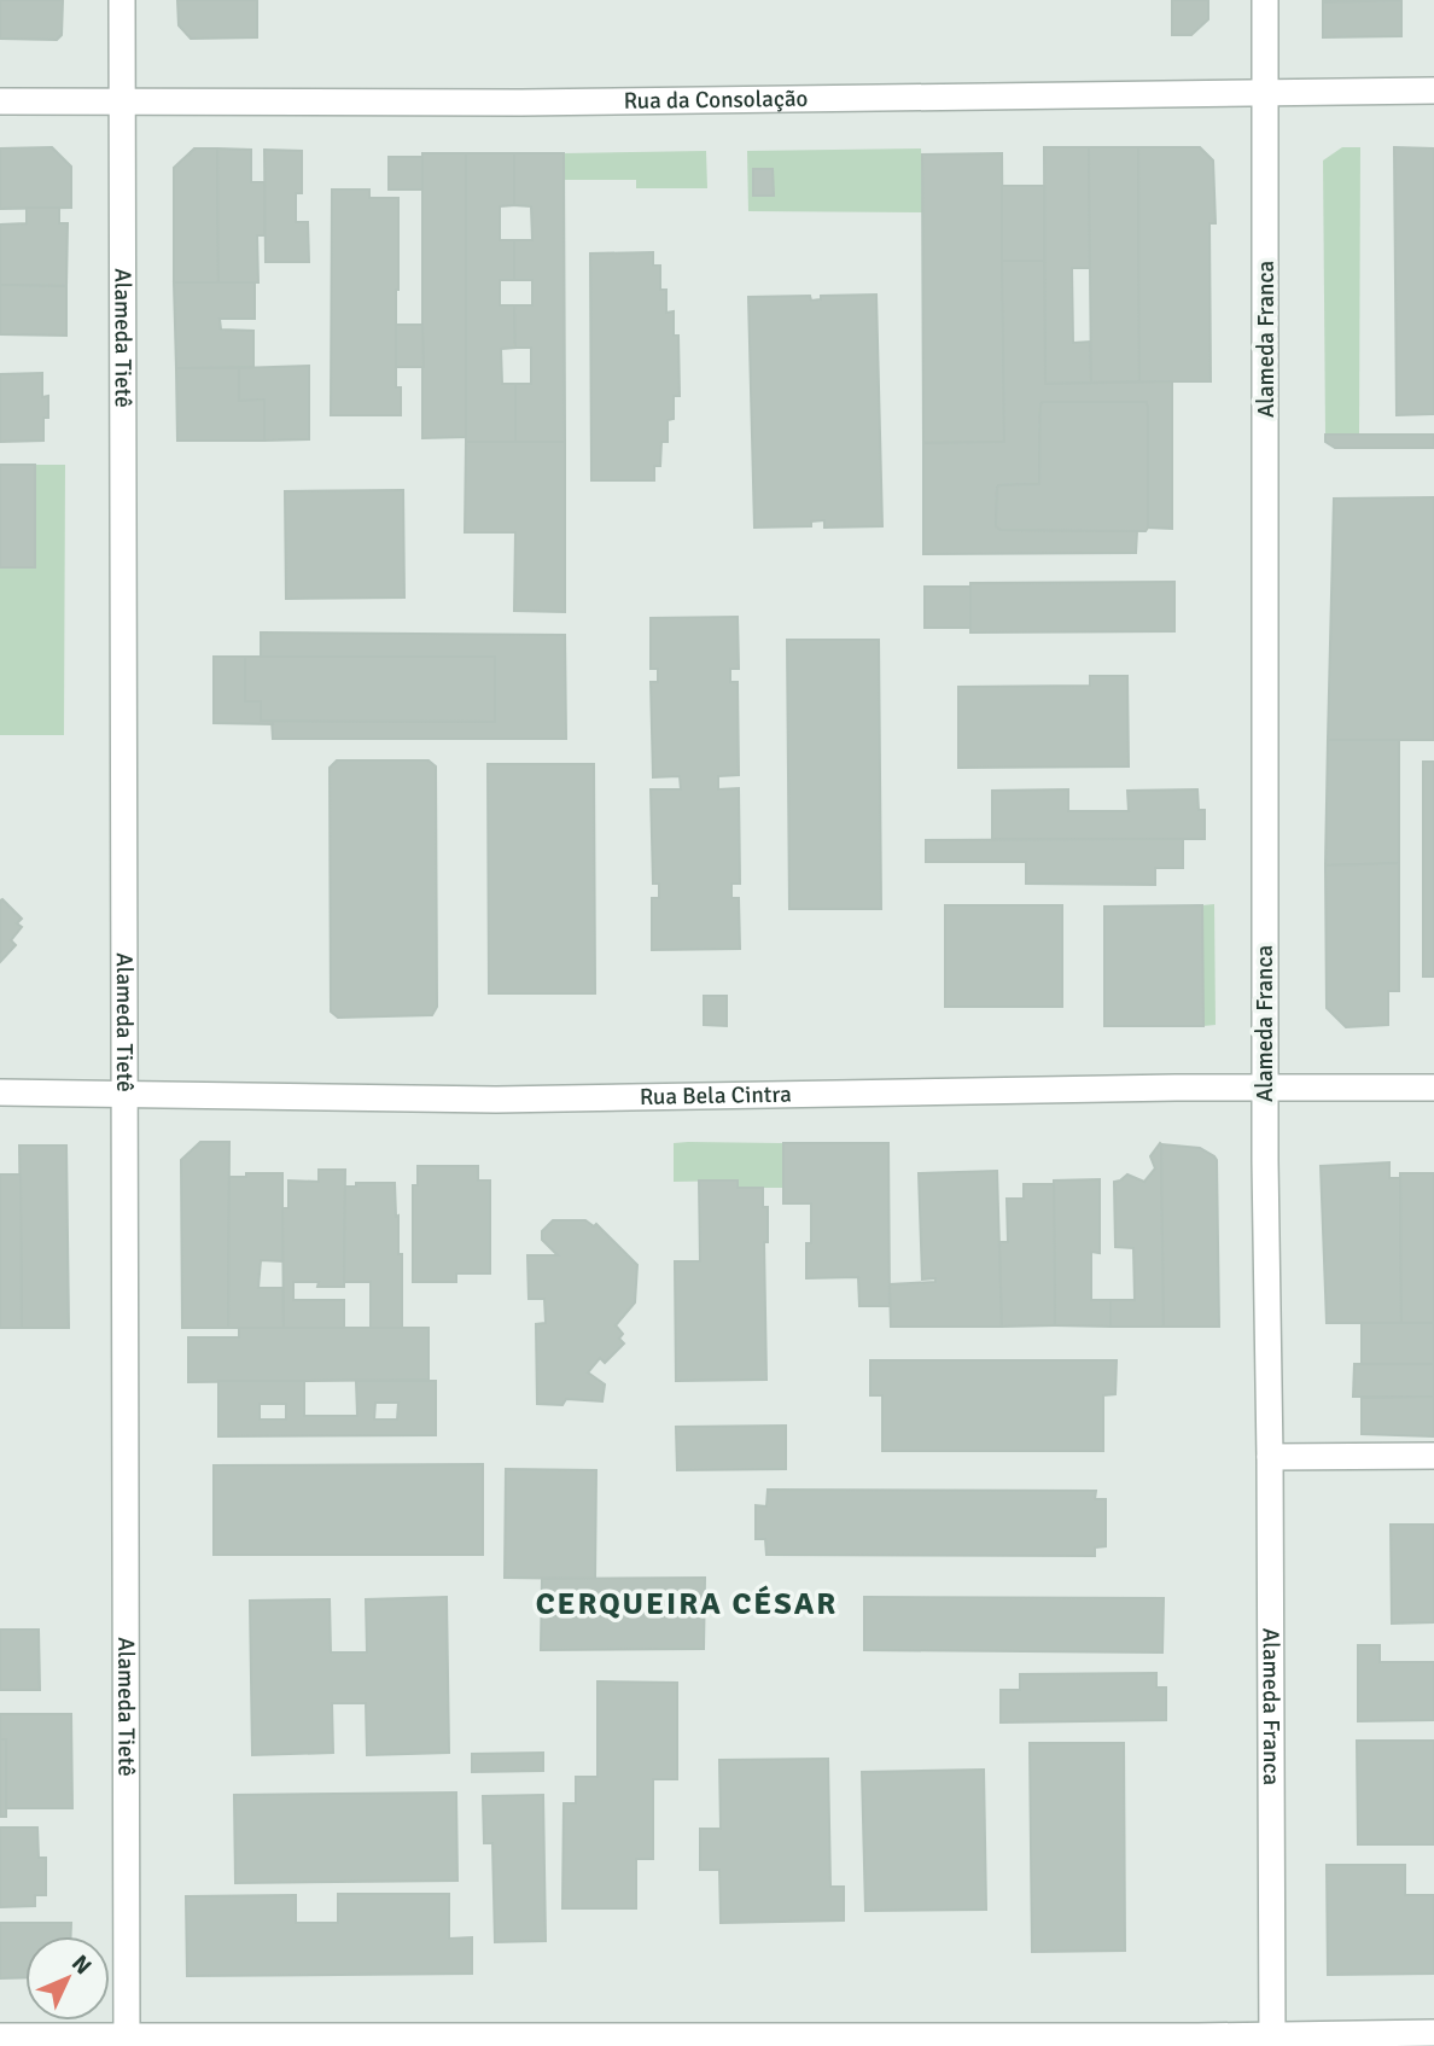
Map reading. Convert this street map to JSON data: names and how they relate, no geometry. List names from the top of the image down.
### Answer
{
  "streets": {
    "street": [
      "Rua da Consolação",
      "Alameda Tietê",
      "Alameda Franca",
      "Rua Bela Cintra"
    ]
  },
  "crossings": [
    ["Rua da Consolação", "Alameda Tietê"],
    ["Rua da Consolação", "Alameda Franca"],
    ["Alameda Tietê", "Rua Bela Cintra"],
    ["Alameda Franca", "Rua Bela Cintra"]
  ],
  "districts": ["CERQUEIRA CÉSAR"],
  "north": "top right"
}
